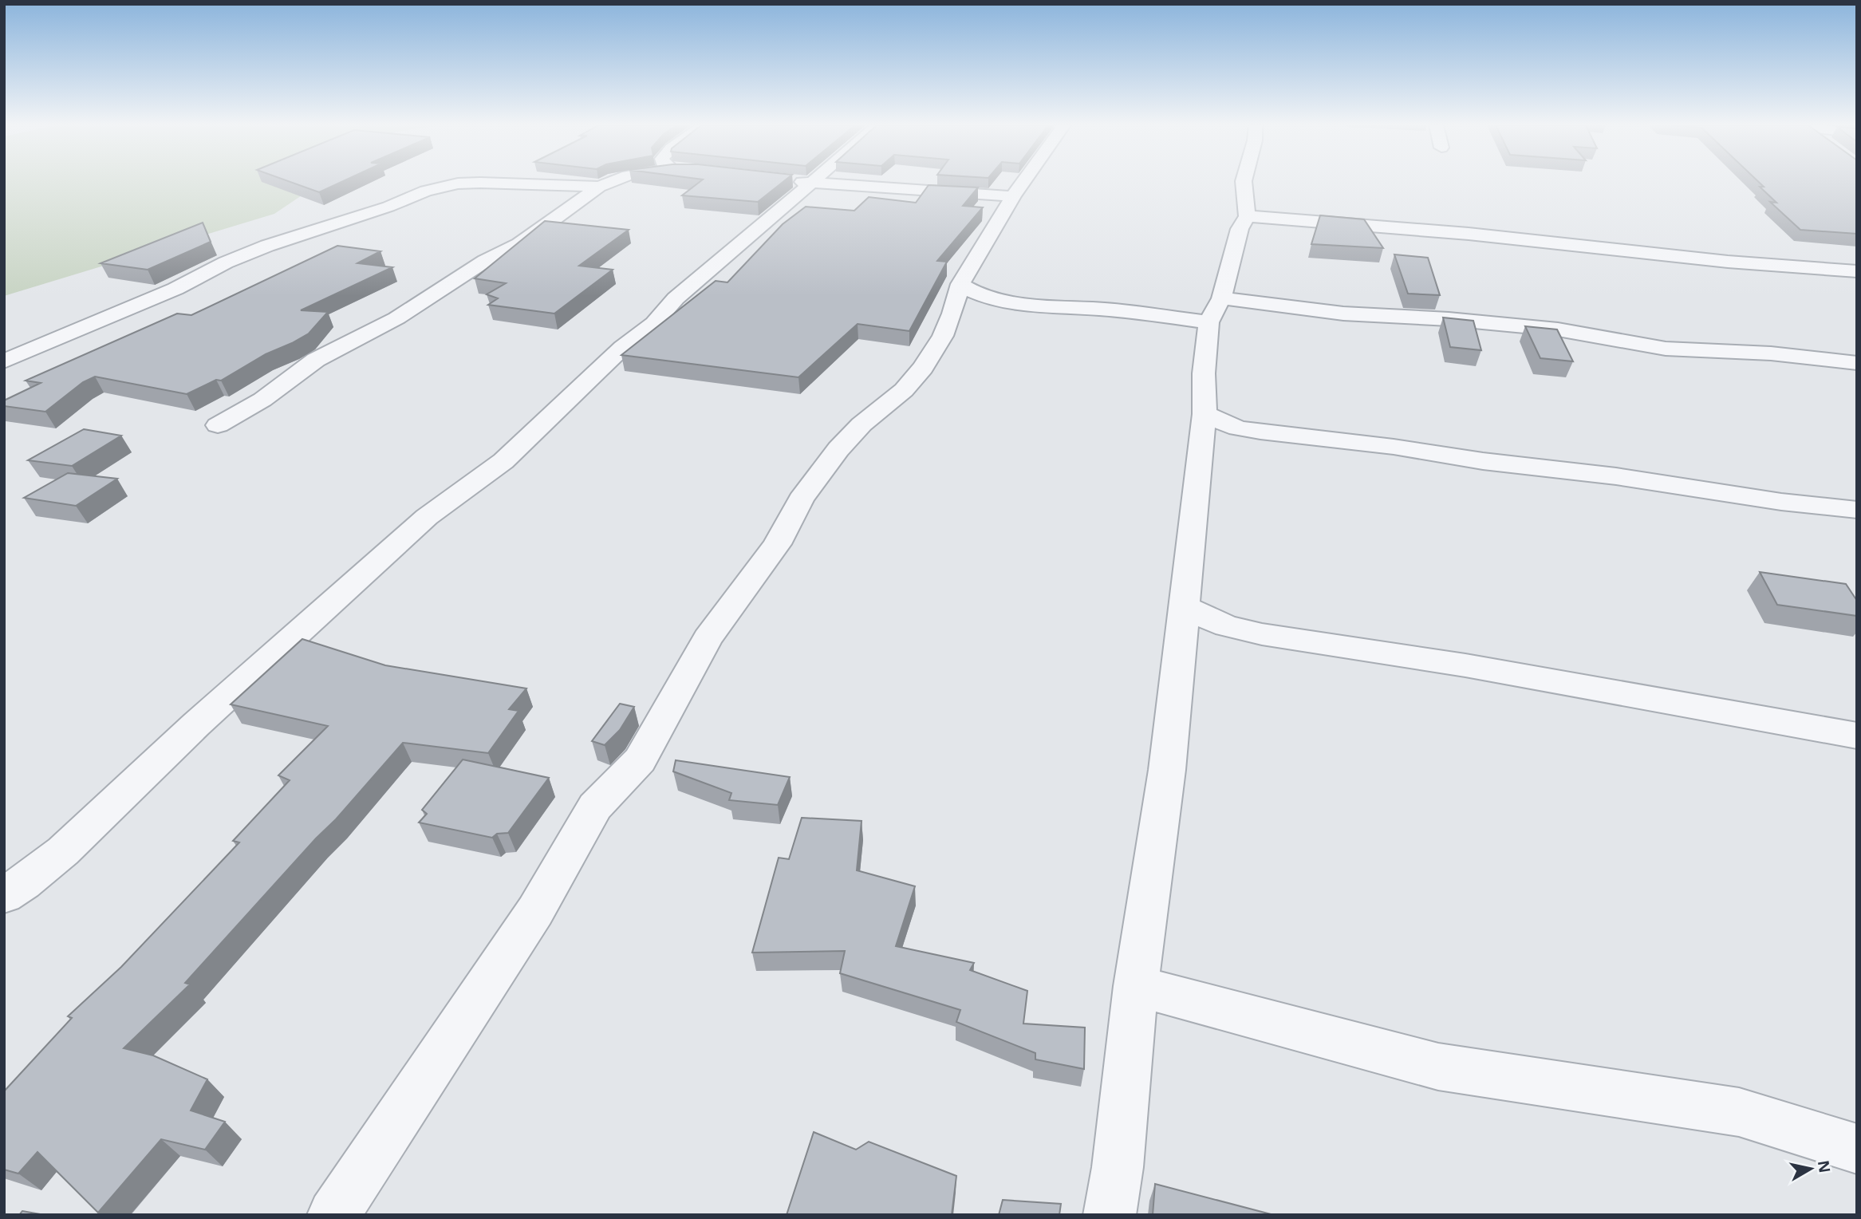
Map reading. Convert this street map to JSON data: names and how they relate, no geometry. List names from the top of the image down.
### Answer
{
  "north": "right"
}
